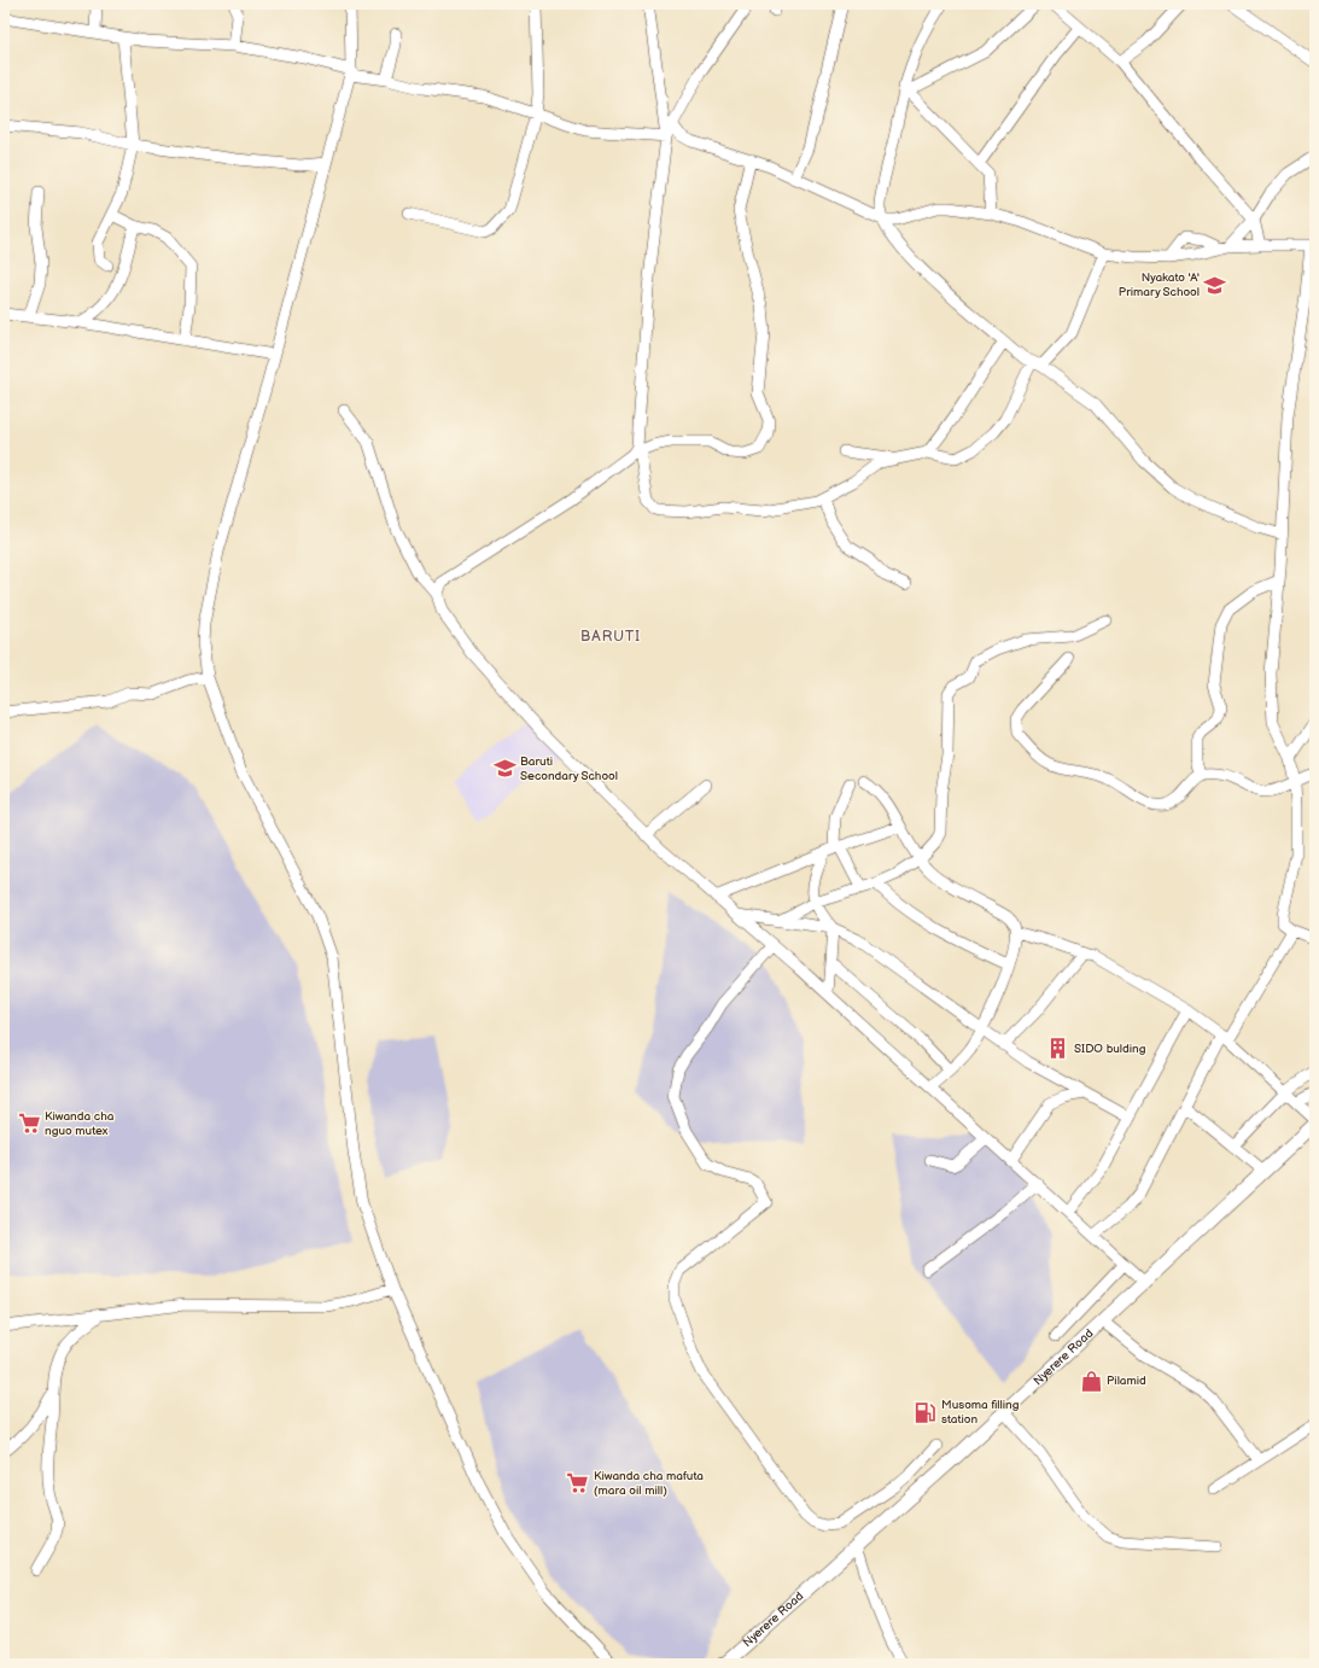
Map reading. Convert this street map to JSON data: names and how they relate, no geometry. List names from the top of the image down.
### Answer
{
  "streets": {
    "main road": ["Nyerere Road"]
  },
  "districts": ["BARUTI"],
  "places": {
    "school or university": ["Nyakato 'A' Primary School", "Baruti Secondary School"],
    "building": ["SIDO bulding"],
    "supermarket": ["Kiwanda cha nguo mutex", "Kiwanda cha mafuta (mara oil mill)"],
    "shop": ["Pilamid"],
    "fuel station": ["Musoma filling station"]
  }
}
